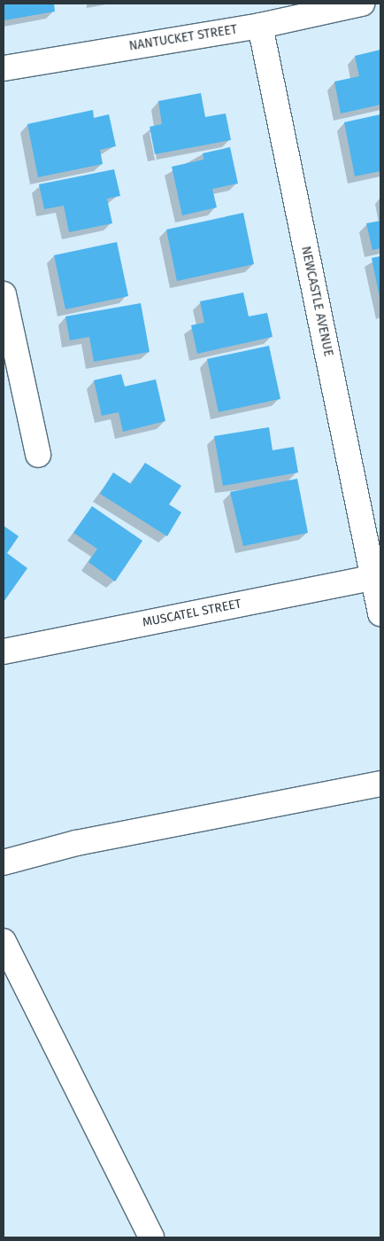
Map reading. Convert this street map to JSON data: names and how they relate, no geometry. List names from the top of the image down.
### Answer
{
  "streets": {
    "street": ["NANTUCKET STREET", "NEWCASTLE AVENUE", "MUSCATEL STREET"]
  },
  "crossings": [
    ["NANTUCKET STREET", "NEWCASTLE AVENUE"],
    ["NEWCASTLE AVENUE", "MUSCATEL STREET"]
  ]
}
